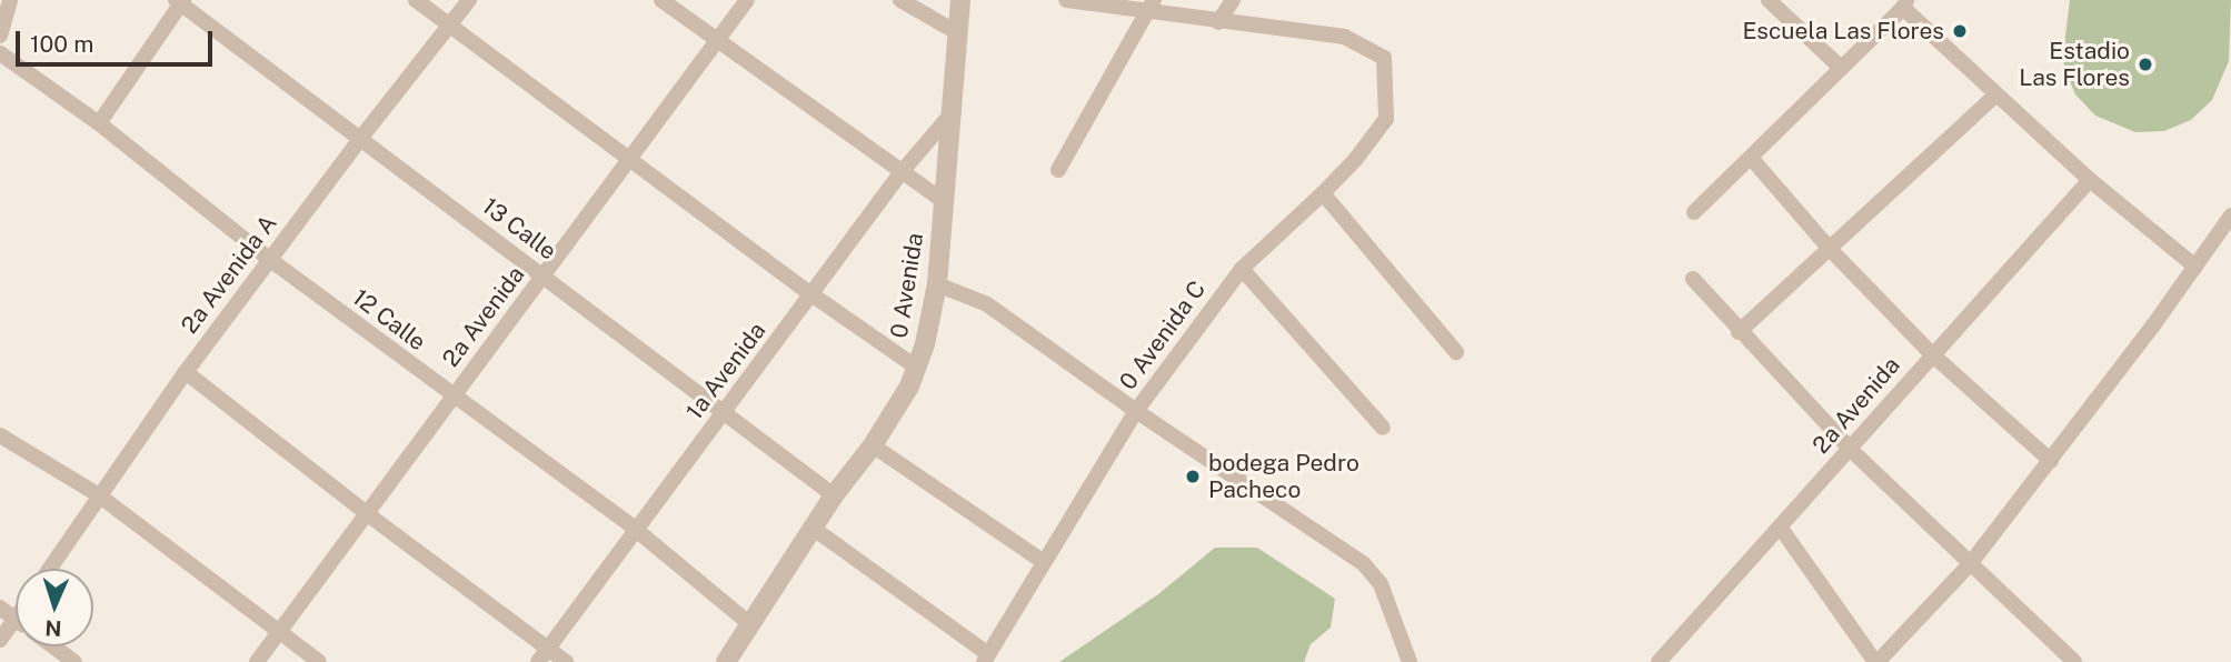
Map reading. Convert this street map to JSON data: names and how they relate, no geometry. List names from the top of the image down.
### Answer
{
  "streets": {
    "street": [
      "13 Calle",
      "2a Avenida A",
      "0 Avenida",
      "2a Avenida",
      "12 Calle",
      "0 Avenida C",
      "1a Avenida"
    ]
  },
  "crossings": [
    ["13 Calle", "2a Avenida A"],
    ["13 Calle", "0 Avenida"],
    ["13 Calle", "2a Avenida"],
    ["13 Calle", "1a Avenida"],
    ["2a Avenida A", "12 Calle"],
    ["0 Avenida", "12 Calle"],
    ["0 Avenida", "1a Avenida"],
    ["2a Avenida", "12 Calle"],
    ["12 Calle", "1a Avenida"]
  ],
  "places": ["Escuela Las Flores", "Estadio Las Flores", "bodega Pedro Pacheco"],
  "scale_bar": "100 m",
  "north": "bottom"
}
